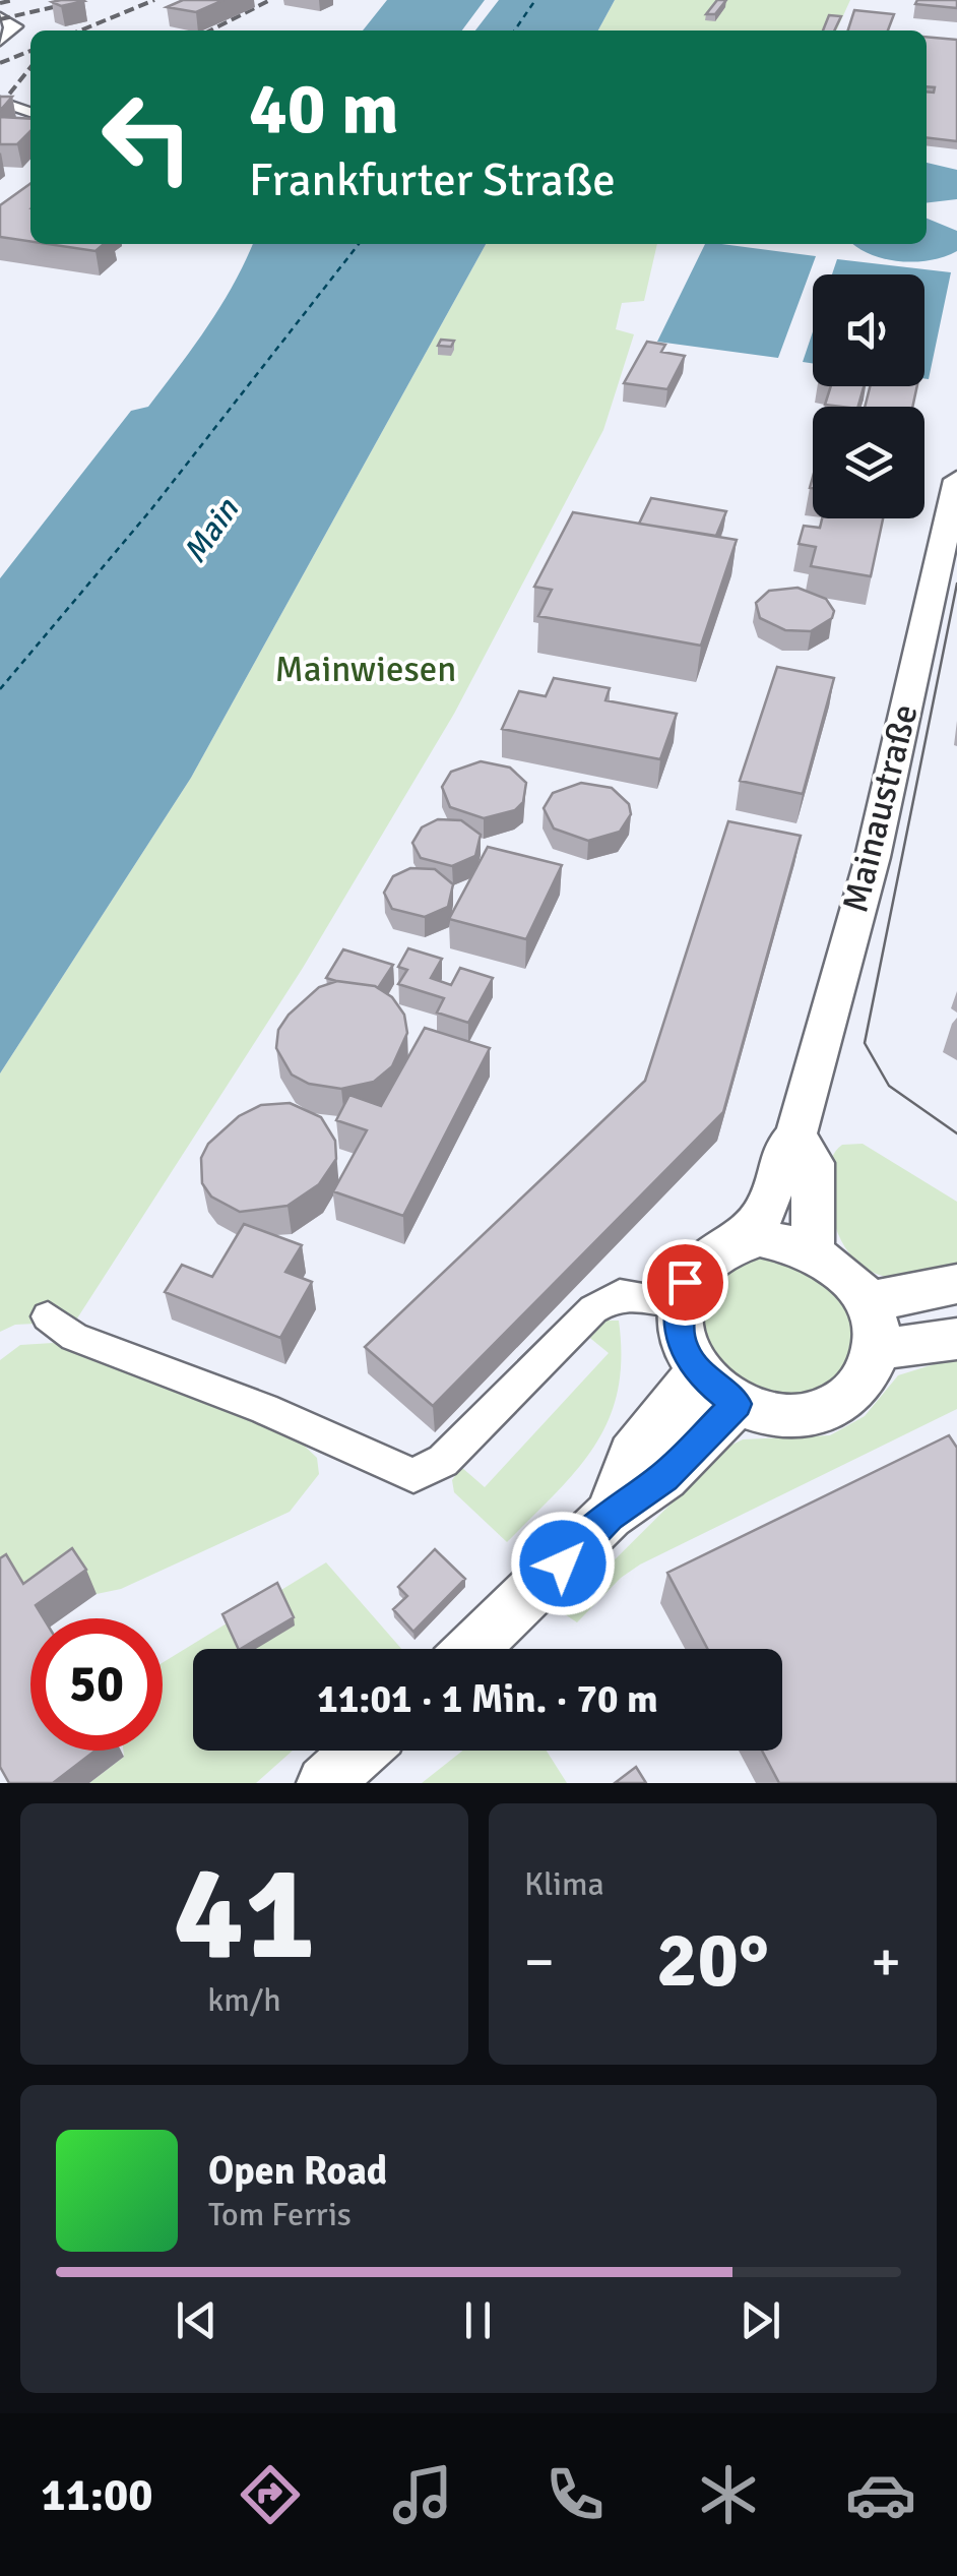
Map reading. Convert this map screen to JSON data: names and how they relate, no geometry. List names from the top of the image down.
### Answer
{
  "streets": {
    "main road": ["Mainaustraße"]
  },
  "water": ["Main"],
  "parks": ["Mainwiesen"],
  "page": {
    "turn": ["40 m", "Frankfurter Straße"],
    "limit": "50",
    "trip": "11:01 · 1 Min. · 70 m",
    "tile": [
      ["41", "km/h"],
      "Klima"
    ],
    "heat": ["−", "20°", "+"],
    "song": ["Open Road", "Tom Ferris"],
    "tabs": "11:00"
  }
}
